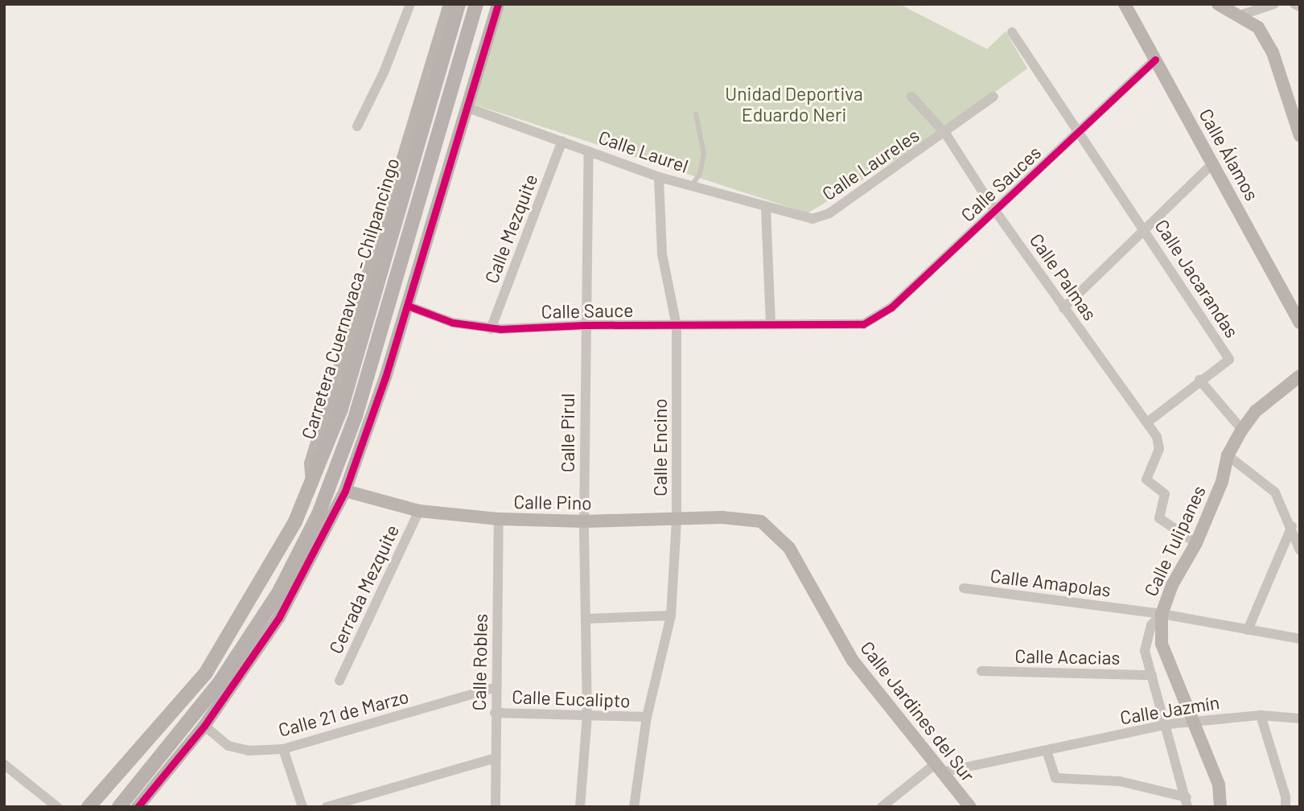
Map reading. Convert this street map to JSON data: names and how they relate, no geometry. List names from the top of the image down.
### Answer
{
  "streets": {
    "main road": ["Carretera Cuernavaca - Chilpancingo"],
    "street": [
      "Calle Laurel",
      "Calle Álamos",
      "Calle Laureles",
      "Calle Sauces",
      "Calle Mezquite",
      "Calle Palmas",
      "Calle Jacarandas",
      "Calle Sauce",
      "Calle Pirul",
      "Calle Encino",
      "Calle Pino",
      "Calle Tulipanes",
      "Calle Amapolas",
      "Cerrada Mezquite",
      "Calle Acacias",
      "Calle Robles",
      "Calle Eucalipto",
      "Calle Jazmín",
      "Calle Jardines del Sur",
      "Calle 21 de Marzo"
    ]
  },
  "crossings": [
    ["Calle Laurel", "Calle Laureles"],
    ["Calle Laurel", "Calle Mezquite"],
    ["Calle Laurel", "Calle Pirul"],
    ["Calle Laurel", "Calle Encino"],
    ["Calle Álamos", "Calle Sauces"],
    ["Calle Laureles", "Calle Palmas"],
    ["Calle Sauces", "Calle Palmas"],
    ["Calle Sauces", "Calle Jacarandas"],
    ["Calle Sauces", "Calle Sauce"],
    ["Calle Mezquite", "Calle Sauce"],
    ["Calle Palmas", "Calle Tulipanes"],
    ["Calle Sauce", "Calle Pirul"],
    ["Calle Sauce", "Calle Encino"],
    ["Calle Pirul", "Calle Pino"],
    ["Calle Pirul", "Calle Eucalipto"],
    ["Calle Encino", "Calle Pino"],
    ["Calle Encino", "Calle Eucalipto"],
    ["Calle Pino", "Cerrada Mezquite"],
    ["Calle Pino", "Calle Robles"],
    ["Calle Pino", "Calle Jardines del Sur"],
    ["Calle Tulipanes", "Calle Amapolas"],
    ["Calle Tulipanes", "Calle Jazmín"],
    ["Calle Robles", "Calle Eucalipto"],
    ["Calle Robles", "Calle 21 de Marzo"],
    ["Calle Jazmín", "Calle Jardines del Sur"]
  ],
  "parks": ["Unidad Deportiva Eduardo Neri"]
}
